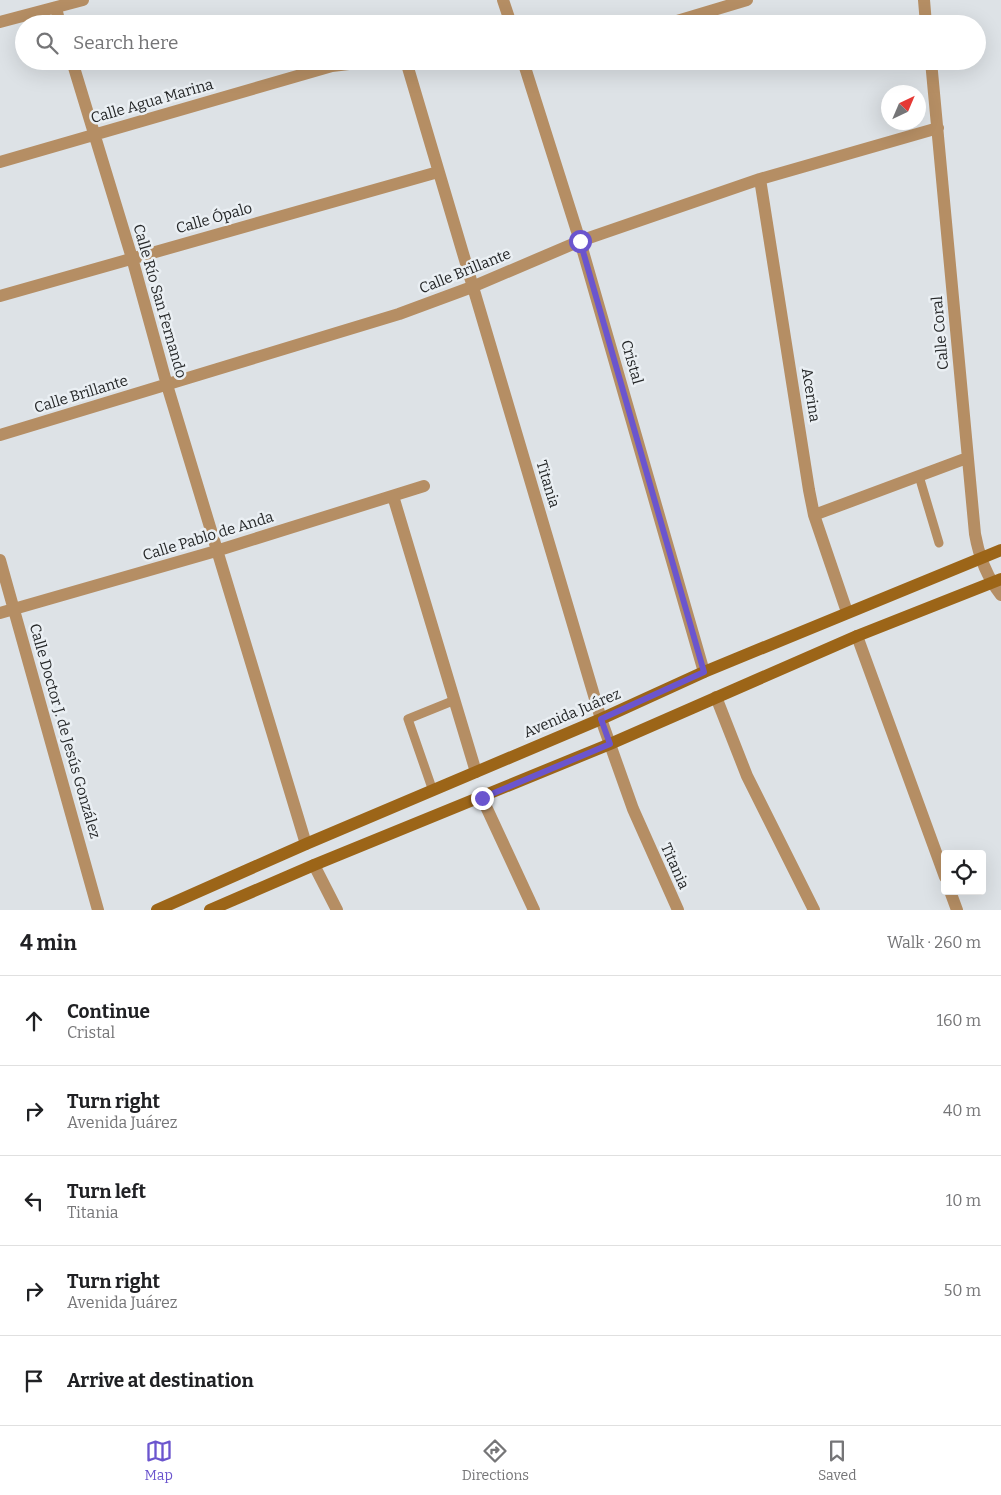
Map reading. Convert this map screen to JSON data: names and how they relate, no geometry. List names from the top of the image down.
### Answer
{
  "streets": {
    "main road": ["Avenida Juárez"],
    "street": [
      "Calle Agua Marina",
      "Calle Ópalo",
      "Calle Brillante",
      "Calle Río San Fernando",
      "Calle Coral",
      "Cristal",
      "Acerina",
      "Titania",
      "Calle Pablo de Anda",
      "Calle Doctor J. de Jesús González"
    ]
  },
  "crossings": [
    ["Calle Agua Marina", "Calle Río San Fernando"],
    ["Calle Ópalo", "Calle Río San Fernando"],
    ["Calle Ópalo", "Titania"],
    ["Calle Brillante", "Calle Río San Fernando"],
    ["Calle Brillante", "Calle Coral"],
    ["Calle Brillante", "Cristal"],
    ["Calle Brillante", "Acerina"],
    ["Calle Brillante", "Titania"],
    ["Calle Río San Fernando", "Calle Pablo de Anda"],
    ["Calle Río San Fernando", "Avenida Juárez"],
    ["Calle Coral", "Avenida Juárez"],
    ["Cristal", "Avenida Juárez"],
    ["Acerina", "Avenida Juárez"],
    ["Titania", "Avenida Juárez"],
    ["Calle Pablo de Anda", "Calle Doctor J. de Jesús González"]
  ],
  "north": "top right",
  "page": {
    "search": "Search here",
    "heading": ["4 min", "Walk · 260 m"],
    "list": [
      ["Continue", "Cristal", "160 m"],
      ["Turn right", "Avenida Juárez", "40 m"],
      ["Turn left", "Titania", "10 m"],
      ["Turn right", "Avenida Juárez", "50 m"],
      "Arrive at destination"
    ],
    "nav": ["Map", "Directions", "Saved"]
  }
}
